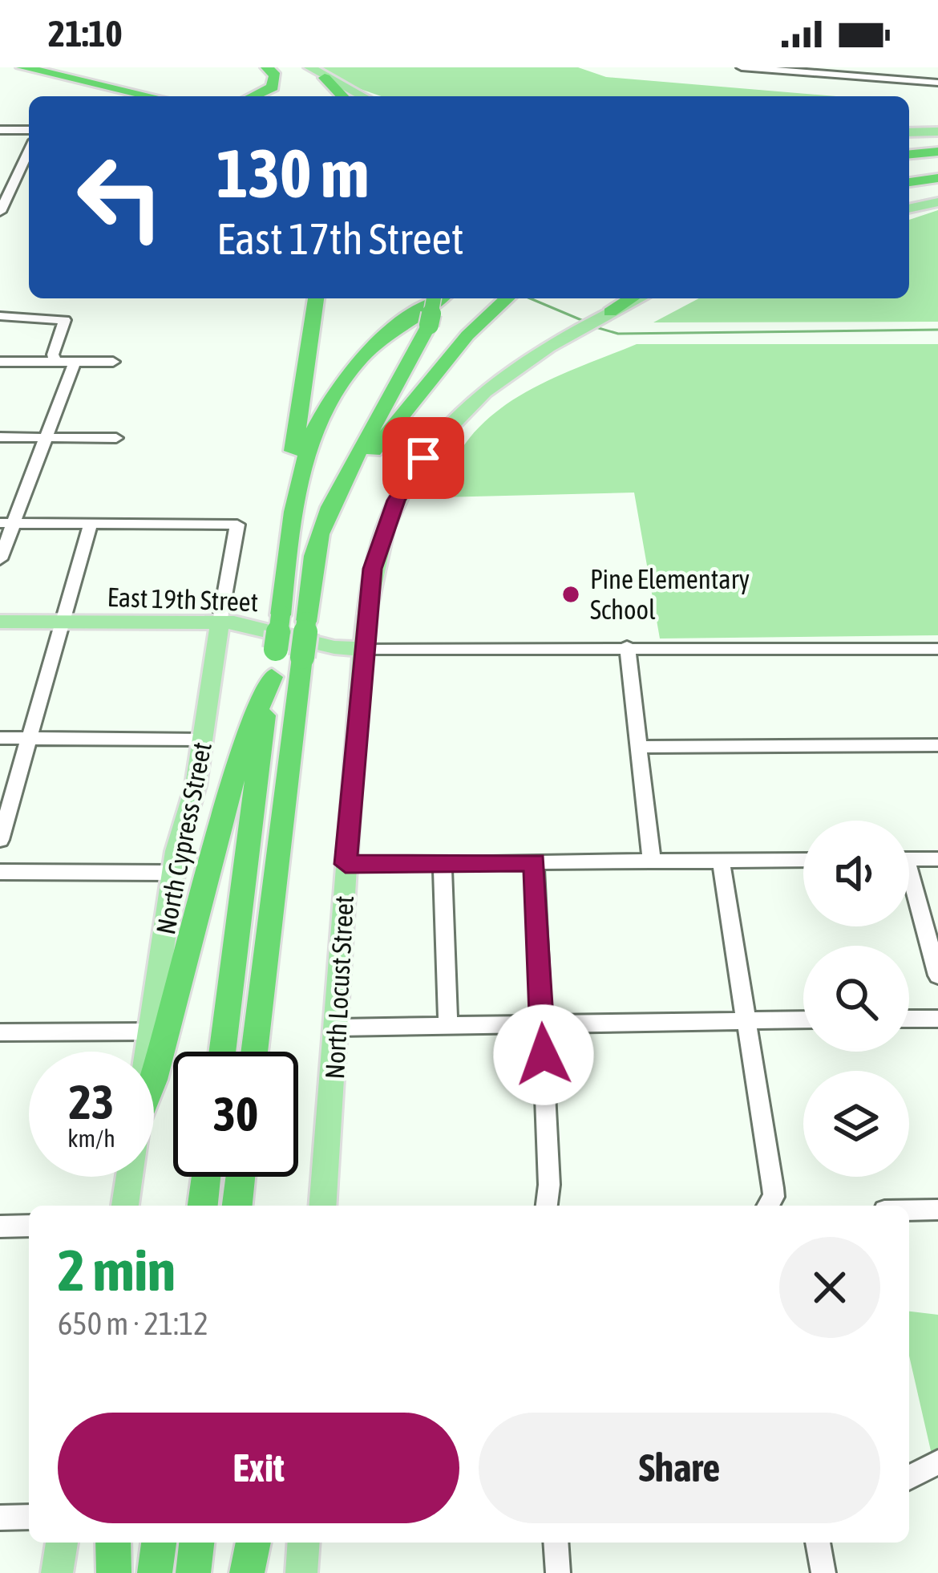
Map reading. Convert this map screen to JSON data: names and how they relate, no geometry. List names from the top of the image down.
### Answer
{
  "streets": {
    "main road": ["East 19th Street", "North Cypress Street", "North Locust Street"]
  },
  "crossings": [
    ["East 19th Street", "North Cypress Street"],
    ["East 19th Street", "North Locust Street"]
  ],
  "places": ["Pine Elementary School"],
  "page": {
    "status": "21:10",
    "turn": ["130 m", "East 17th Street"],
    "speed": "23 km/h",
    "limit": "30",
    "heading": ["2 min", "650 m · 21:12"],
    "buttons": ["Exit", "Share"]
  }
}
